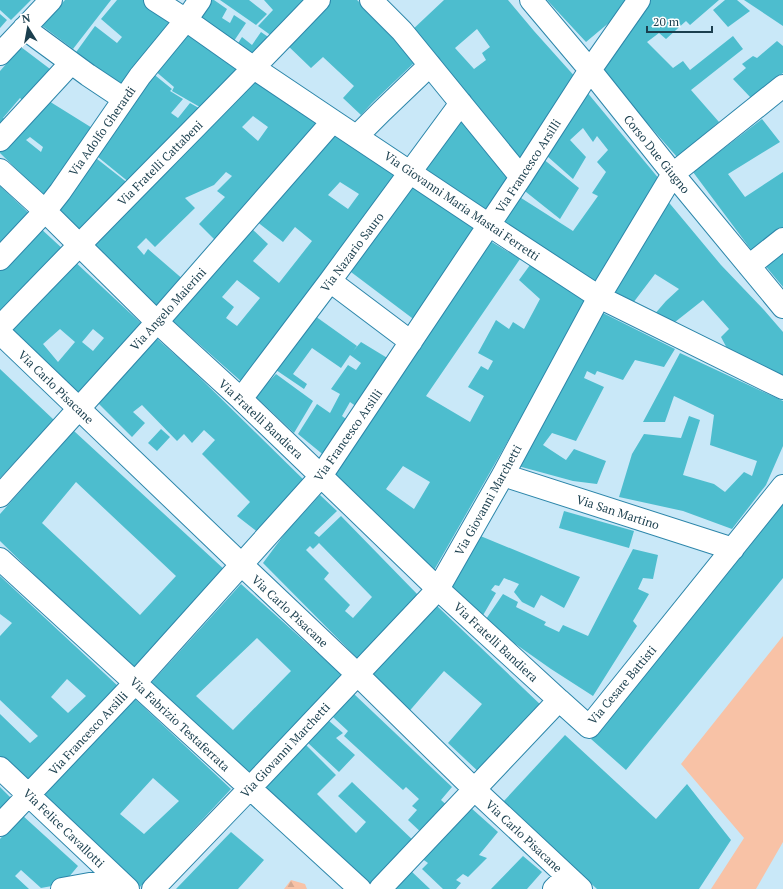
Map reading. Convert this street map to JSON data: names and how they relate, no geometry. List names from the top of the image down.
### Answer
{
  "streets": {
    "street": [
      "Via Adolfo Gherardi",
      "Corso Due Giugno",
      "Via Fratelli Cattabeni",
      "Via Francesco Arsilli",
      "Via Giovanni Maria Mastai Ferretti",
      "Via Nazario Sauro",
      "Via Angelo Maierini",
      "Via Carlo Pisacane",
      "Via Fratelli Bandiera",
      "Via Giovanni Marchetti",
      "Via San Martino",
      "Via Cesare Battisti",
      "Via Fabrizio Testaferrata",
      "Via Felice Cavallotti"
    ]
  },
  "crossings": [
    ["Via Adolfo Gherardi", "Via Giovanni Maria Mastai Ferretti"],
    ["Via Adolfo Gherardi", "Via Fratelli Bandiera"],
    ["Corso Due Giugno", "Via Francesco Arsilli"],
    ["Corso Due Giugno", "Via Giovanni Marchetti"],
    ["Via Fratelli Cattabeni", "Via Giovanni Maria Mastai Ferretti"],
    ["Via Fratelli Cattabeni", "Via Fratelli Bandiera"],
    ["Via Francesco Arsilli", "Via Giovanni Maria Mastai Ferretti"],
    ["Via Francesco Arsilli", "Via Carlo Pisacane"],
    ["Via Francesco Arsilli", "Via Fratelli Bandiera"],
    ["Via Francesco Arsilli", "Via Fabrizio Testaferrata"],
    ["Via Francesco Arsilli", "Via Felice Cavallotti"],
    ["Via Giovanni Maria Mastai Ferretti", "Via Nazario Sauro"],
    ["Via Giovanni Maria Mastai Ferretti", "Via Angelo Maierini"],
    ["Via Giovanni Maria Mastai Ferretti", "Via Giovanni Marchetti"],
    ["Via Nazario Sauro", "Via Fratelli Bandiera"],
    ["Via Angelo Maierini", "Via Carlo Pisacane"],
    ["Via Angelo Maierini", "Via Fratelli Bandiera"],
    ["Via Carlo Pisacane", "Via Giovanni Marchetti"],
    ["Via Fratelli Bandiera", "Via Giovanni Marchetti"],
    ["Via Fratelli Bandiera", "Via Cesare Battisti"],
    ["Via Giovanni Marchetti", "Via San Martino"],
    ["Via Giovanni Marchetti", "Via Fabrizio Testaferrata"],
    ["Via San Martino", "Via Cesare Battisti"]
  ],
  "scale_bar": "20 m",
  "north": "top"
}
